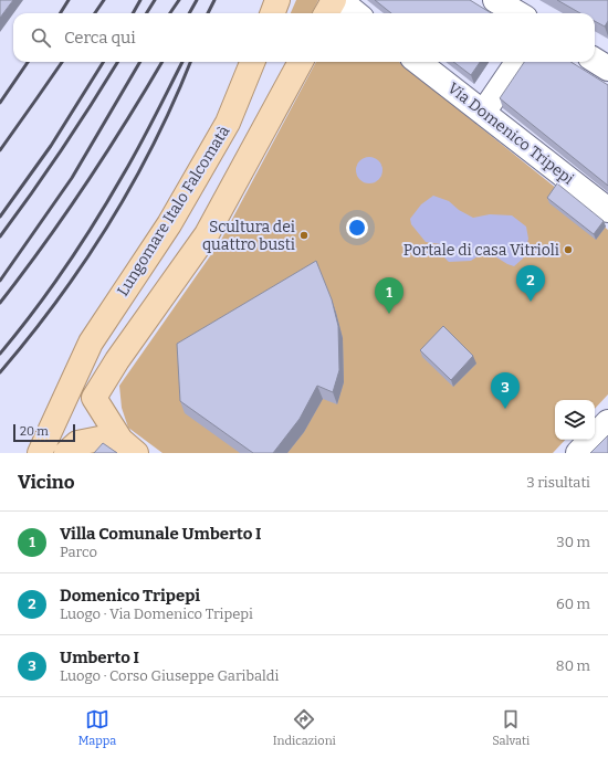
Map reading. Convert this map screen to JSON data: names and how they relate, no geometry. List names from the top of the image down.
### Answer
{
  "streets": {
    "main road": ["Lungomare Italo Falcomatà"],
    "street": ["Via Domenico Tripepi"]
  },
  "places": ["Scultura dei quattro busti", "Portale di casa Vitrioli"],
  "scale_bar": "20 m",
  "page": {
    "search": "Cerca qui",
    "pins": ["2", "1", "3"],
    "scale": "20 m",
    "heading": ["Vicino", "3 risultati"],
    "list": [
      {
        "mark": "1",
        "name": "Villa Comunale Umberto I",
        "note": "Parco",
        "value": "30 m"
      },
      {
        "mark": "2",
        "name": "Domenico Tripepi",
        "note": "Luogo · Via Domenico Tripepi",
        "value": "60 m"
      },
      {
        "mark": "3",
        "name": "Umberto I",
        "note": "Luogo · Corso Giuseppe Garibaldi",
        "value": "80 m"
      }
    ],
    "nav": ["Mappa", "Indicazioni", "Salvati"]
  }
}
